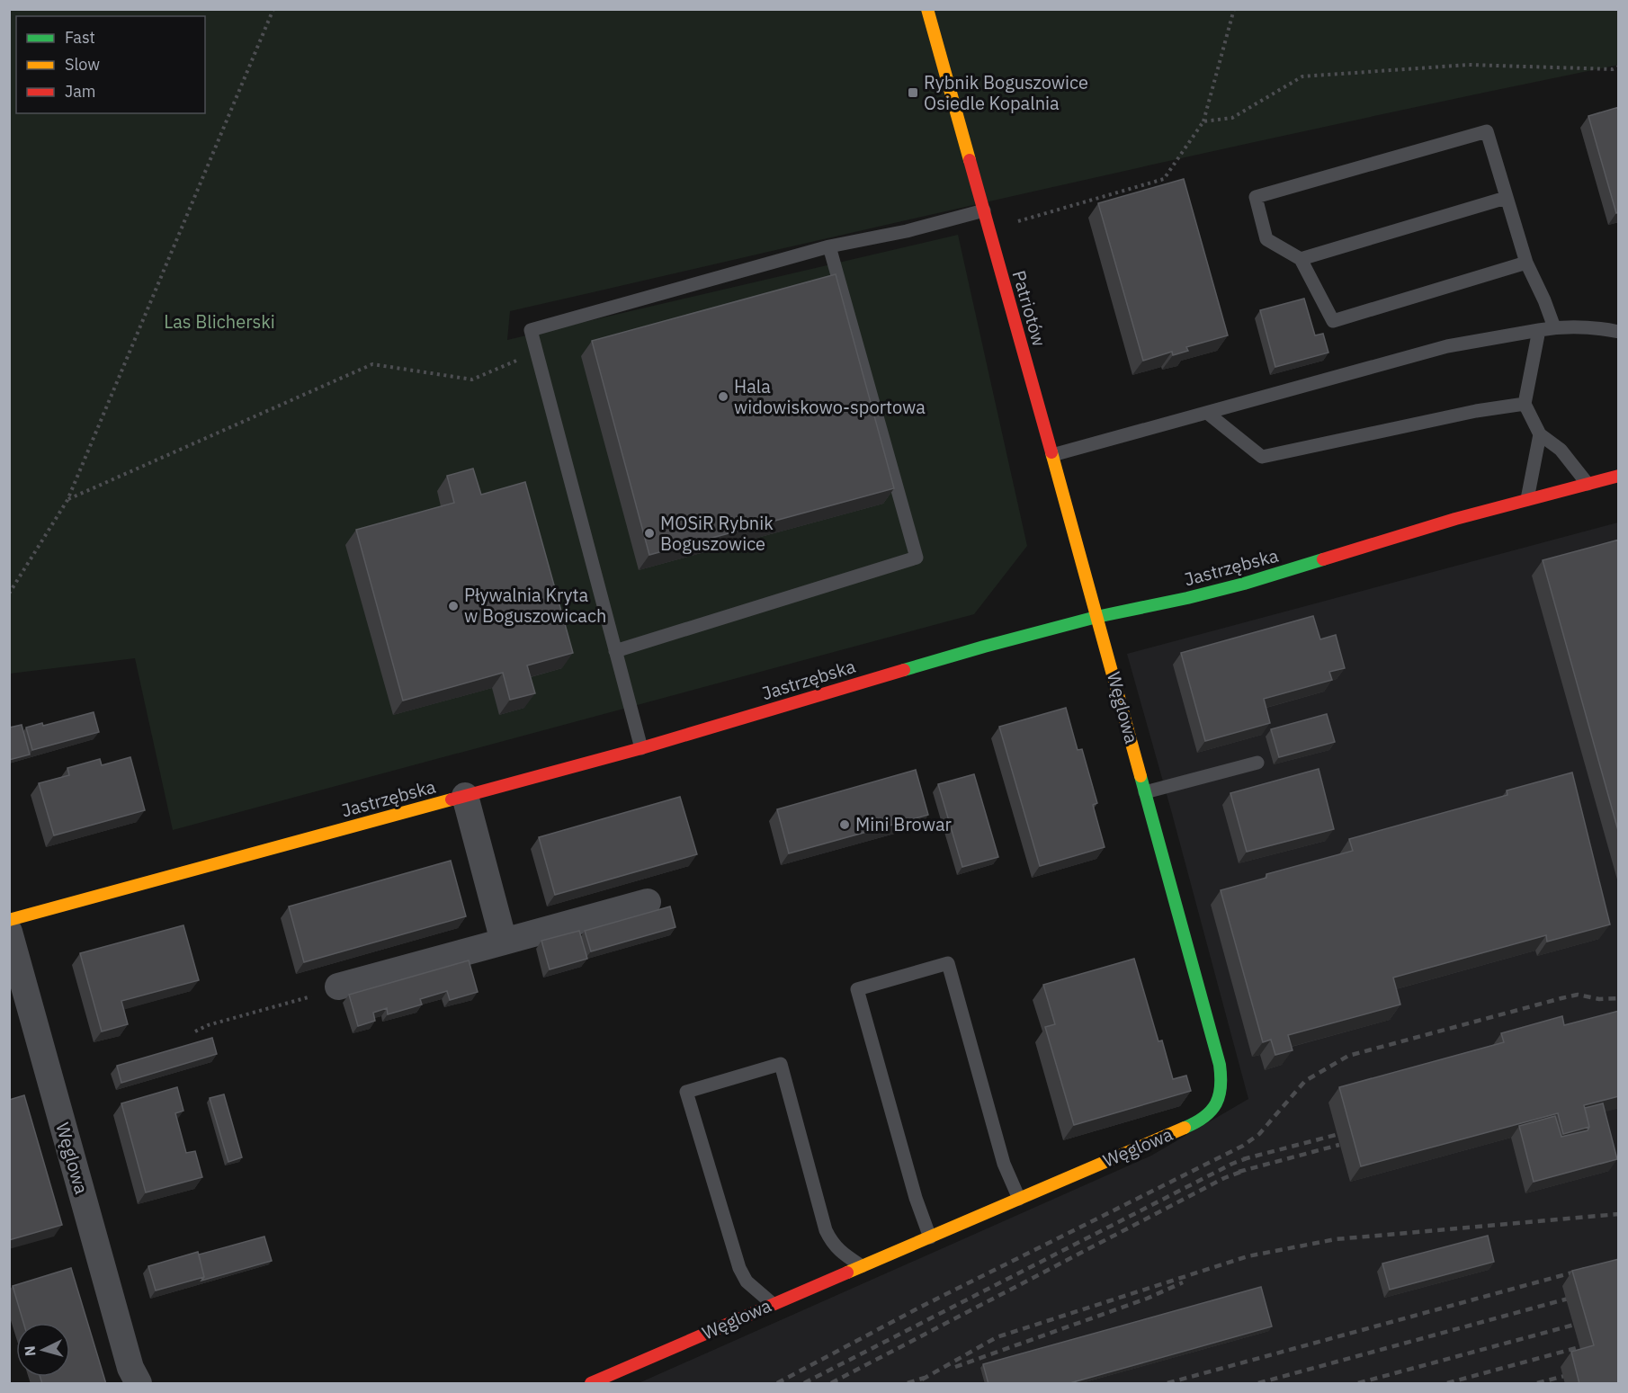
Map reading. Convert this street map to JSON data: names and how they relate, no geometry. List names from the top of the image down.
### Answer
{
  "streets": {
    "street": ["Patriotów", "Jastrzębska", "Węglowa"]
  },
  "crossings": [
    ["Patriotów", "Jastrzębska"],
    ["Patriotów", "Węglowa"],
    ["Jastrzębska", "Węglowa"]
  ],
  "parks": ["Las Blicherski"],
  "places": {
    "transit": ["Rybnik Boguszowice Osiedle Kopalnia"],
    "other": [
      "Hala widowiskowo-sportowa",
      "MOSiR Rybnik Boguszowice",
      "Pływalnia Kryta w Boguszowicach",
      "Mini Browar"
    ]
  },
  "legend": ["Fast", "Slow", "Jam"],
  "north": "left"
}
